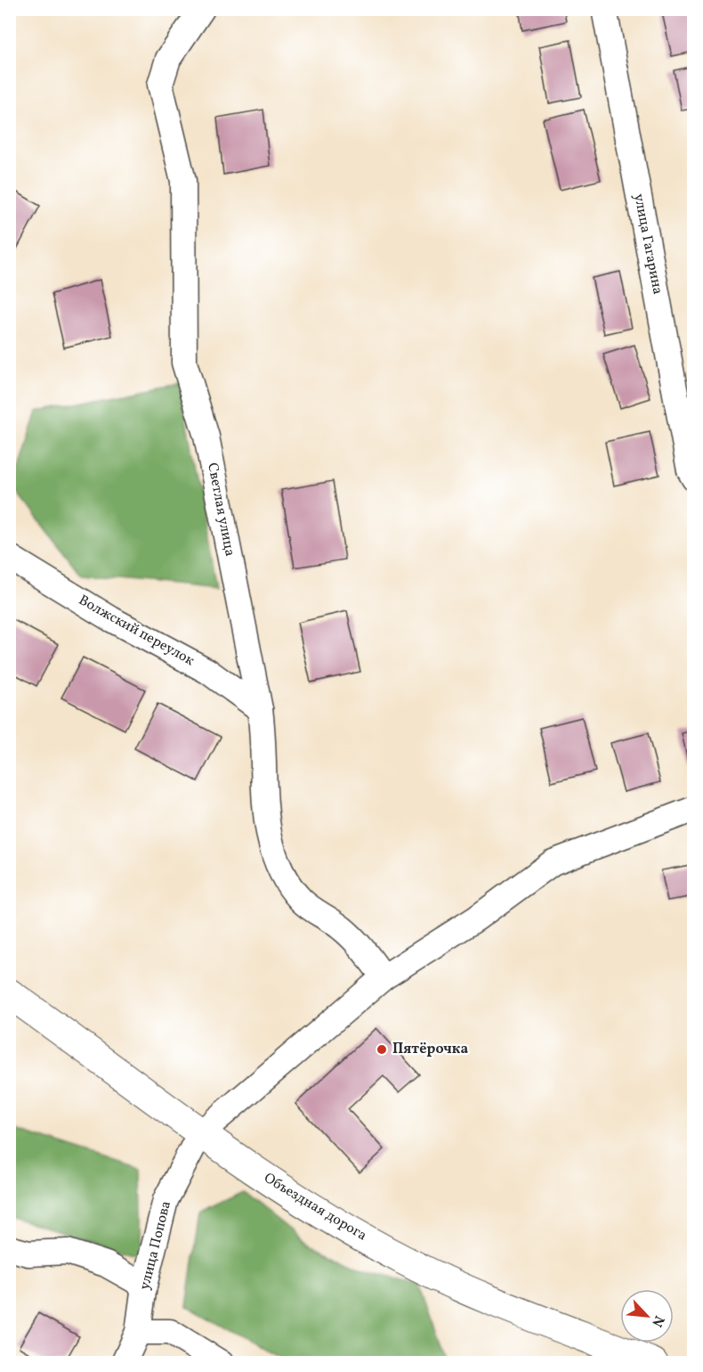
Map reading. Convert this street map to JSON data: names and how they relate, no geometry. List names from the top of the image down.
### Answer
{
  "streets": {
    "main road": ["Объездная дорога"],
    "street": [
      "улица Гагарина",
      "Светлая улица",
      "Волжский переулок",
      "улица Попова"
    ]
  },
  "crossings": [
    ["Светлая улица", "Волжский переулок"],
    ["Объездная дорога", "улица Попова"]
  ],
  "places": ["Пятёрочка"],
  "north": "bottom right"
}
